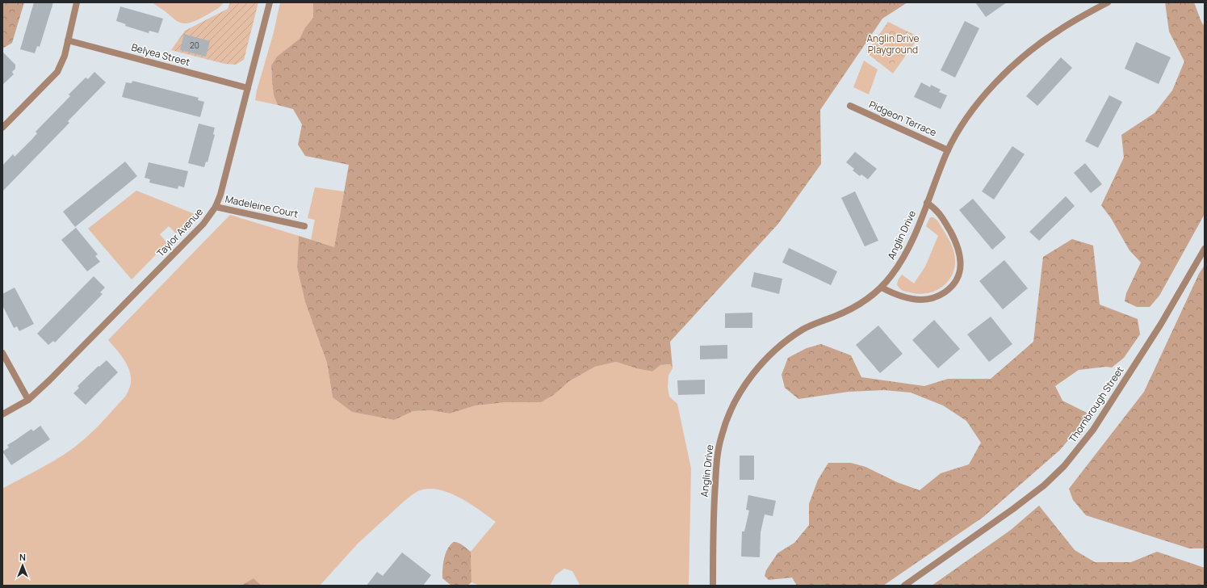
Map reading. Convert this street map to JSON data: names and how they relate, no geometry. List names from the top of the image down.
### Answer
{
  "streets": {
    "street": [
      "Belyea Street",
      "Pidgeon Terrace",
      "Madeleine Court",
      "Taylor Avenue",
      "Anglin Drive",
      "Thornbrough Street"
    ]
  },
  "crossings": [
    ["Belyea Street", "Taylor Avenue"],
    ["Pidgeon Terrace", "Anglin Drive"],
    ["Madeleine Court", "Taylor Avenue"]
  ],
  "parks": ["Anglin Drive Playground"],
  "house_numbers": ["20"],
  "north": "top"
}
